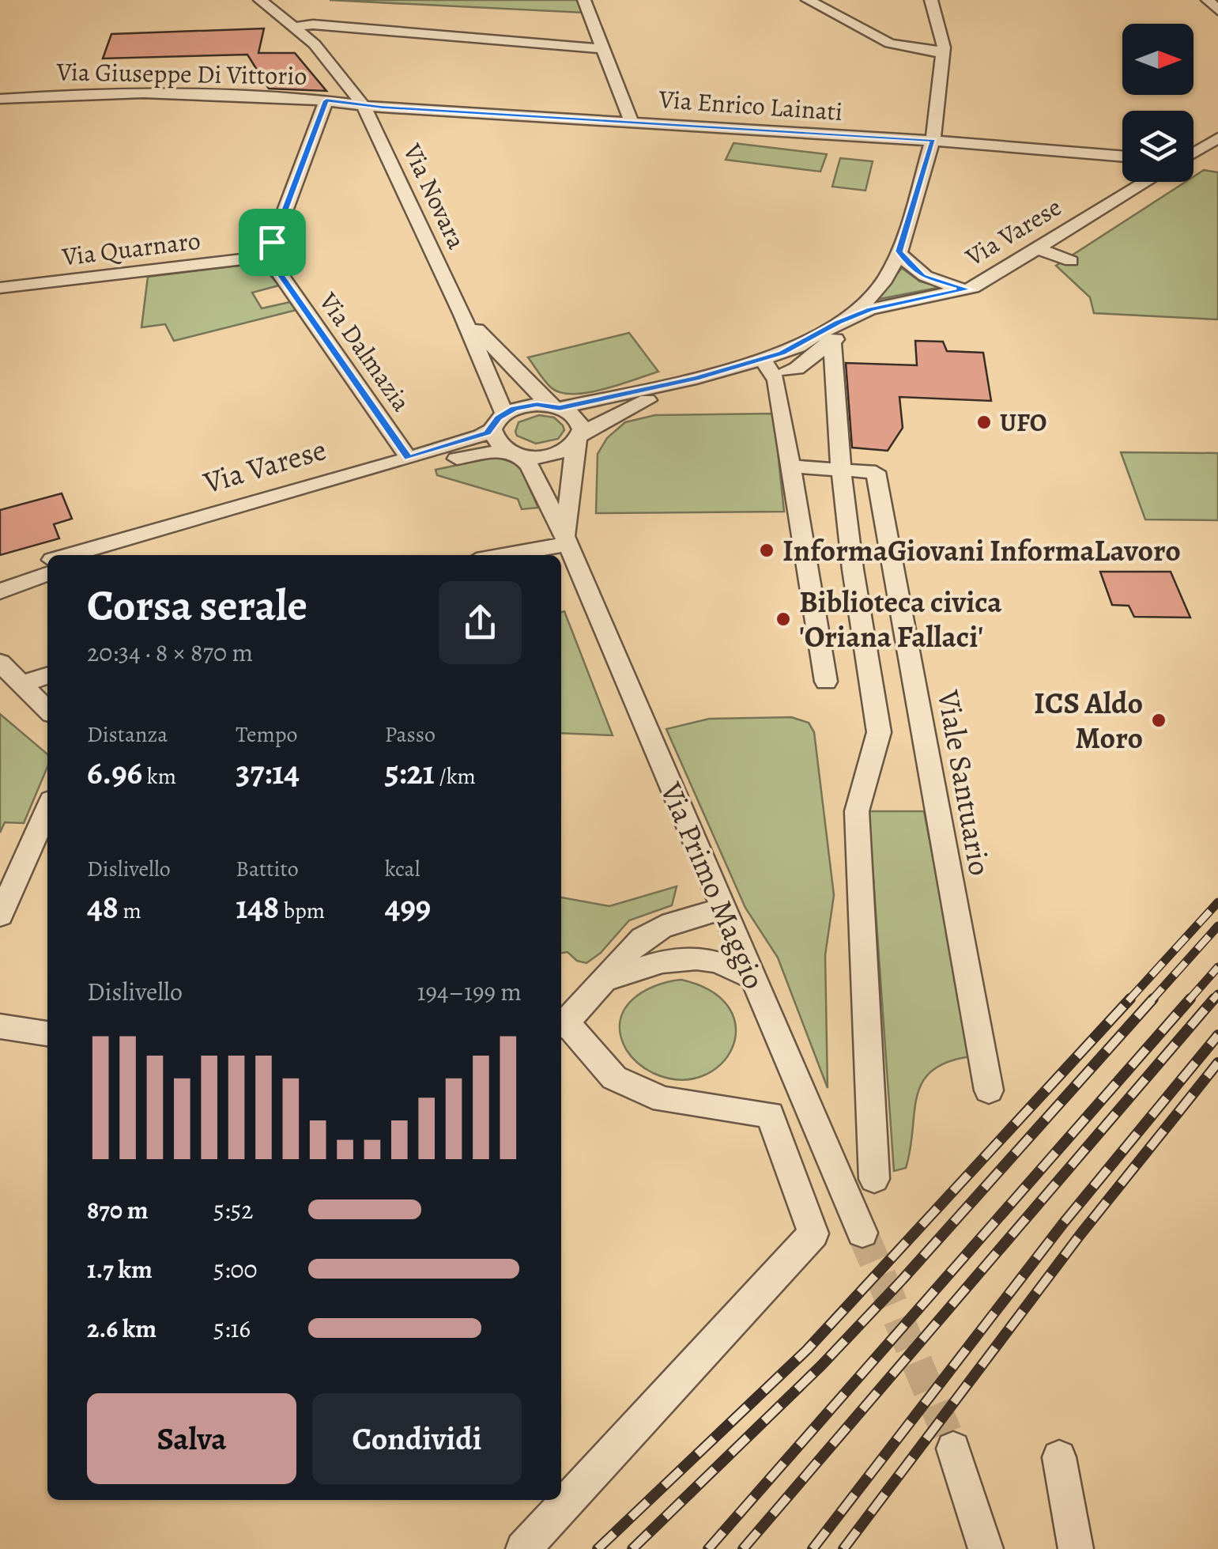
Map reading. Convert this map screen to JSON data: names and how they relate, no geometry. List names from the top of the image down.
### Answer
{
  "streets": {
    "street": [
      "Via Giuseppe Di Vittorio",
      "Via Enrico Lainati",
      "Via Novara",
      "Via Varese",
      "Via Quarnaro",
      "Via Dalmazia",
      "Viale Santuario",
      "Via Primo Maggio"
    ]
  },
  "crossings": [
    ["Via Giuseppe Di Vittorio", "Via Enrico Lainati"],
    ["Via Giuseppe Di Vittorio", "Via Novara"],
    ["Via Enrico Lainati", "Via Novara"],
    ["Via Novara", "Via Varese"],
    ["Via Novara", "Via Primo Maggio"],
    ["Via Varese", "Via Dalmazia"],
    ["Via Varese", "Via Primo Maggio"],
    ["Via Quarnaro", "Via Dalmazia"]
  ],
  "places": [
    "UFO",
    "InformaGiovani InformaLavoro",
    "Biblioteca civica 'Oriana Fallaci'",
    "ICS Aldo Moro"
  ],
  "north": "right",
  "page": {
    "heading": ["Corsa serale", "20:34 · 8 × 870 m"],
    "stats": [
      ["Distanza", "6.96 km"],
      ["Tempo", "37:14"],
      ["Passo", "5:21 /km"],
      ["Dislivello", "48 m"],
      ["Battito", "148 bpm"],
      ["kcal", "499"]
    ],
    "chart": ["Dislivello", "194–199 m"],
    "list": [
      {
        "name": "870 m",
        "note": "5:52"
      },
      {
        "name": "1.7 km",
        "note": "5:00"
      },
      {
        "name": "2.6 km",
        "note": "5:16"
      }
    ],
    "buttons": ["Salva", "Condividi"]
  }
}
